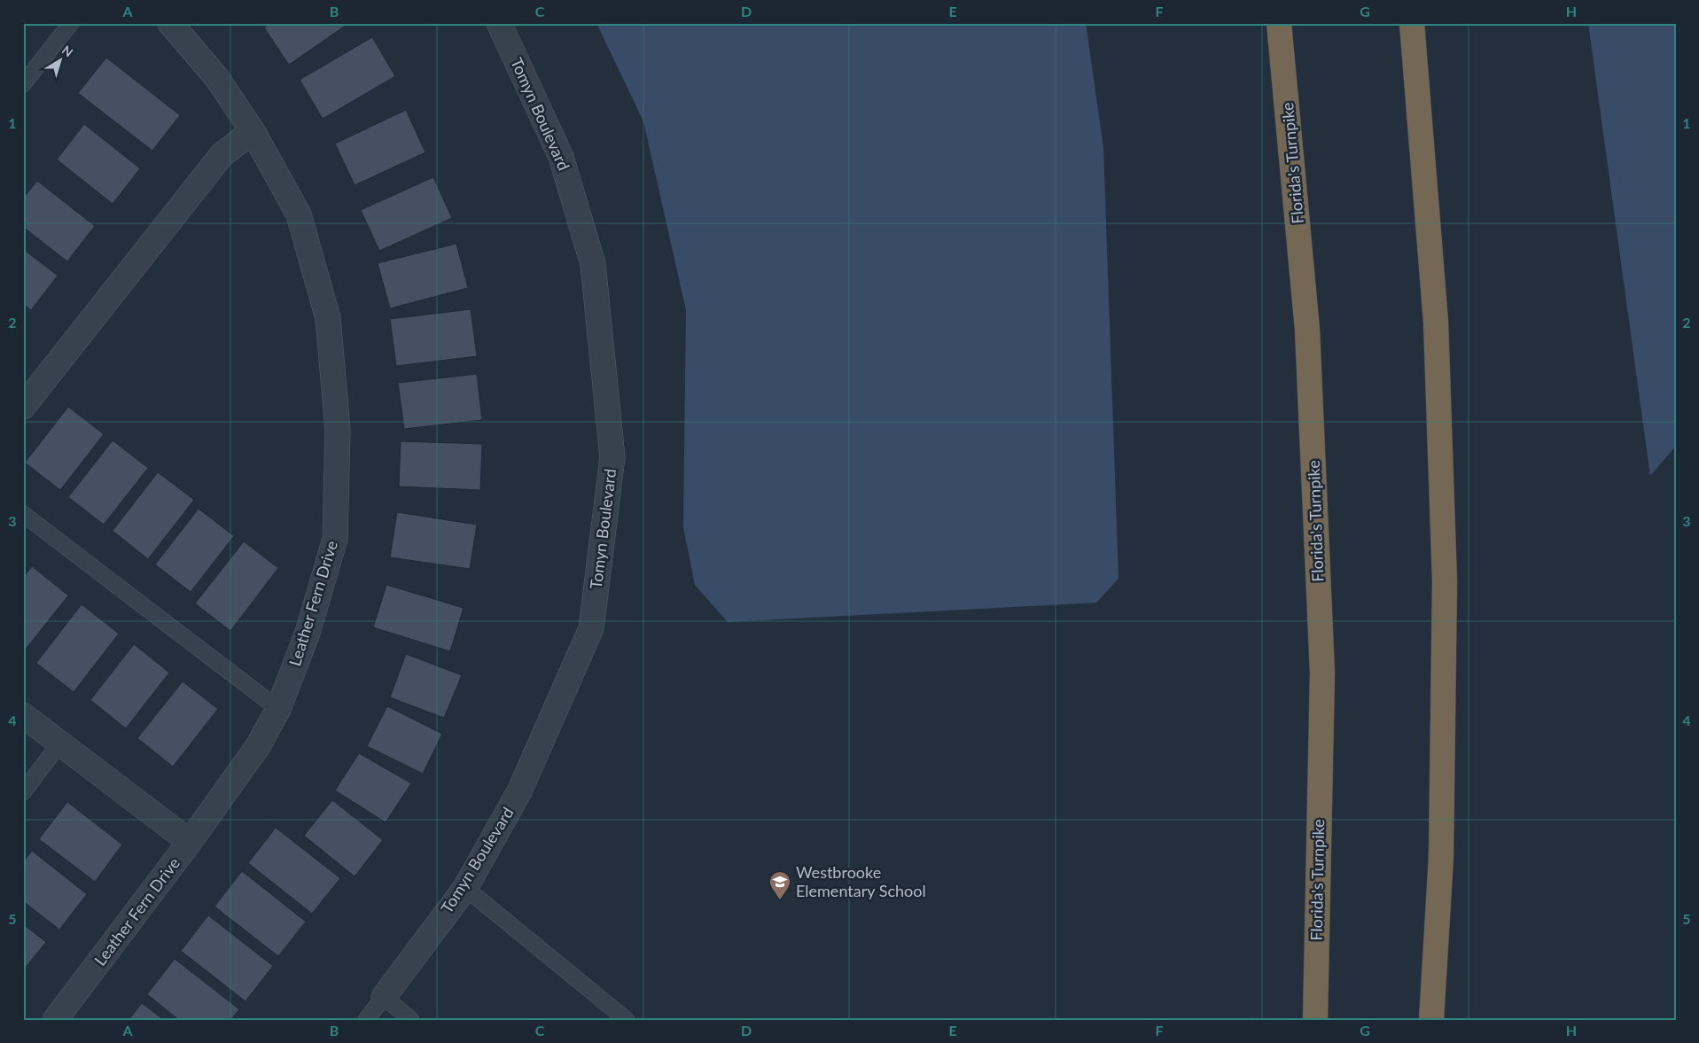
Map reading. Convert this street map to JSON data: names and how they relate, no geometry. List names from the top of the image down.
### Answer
{
  "streets": {
    "highway": ["Florida's Turnpike"],
    "street": ["Tomyn Boulevard", "Leather Fern Drive"]
  },
  "places": {
    "school or university": ["Westbrooke Elementary School"]
  },
  "north": "top right",
  "grid": {
    "columns": [
      "A",
      "B",
      "C",
      "D",
      "E",
      "F",
      "G",
      "H"
    ],
    "rows": [
      "1",
      "2",
      "3",
      "4",
      "5"
    ]
  }
}
